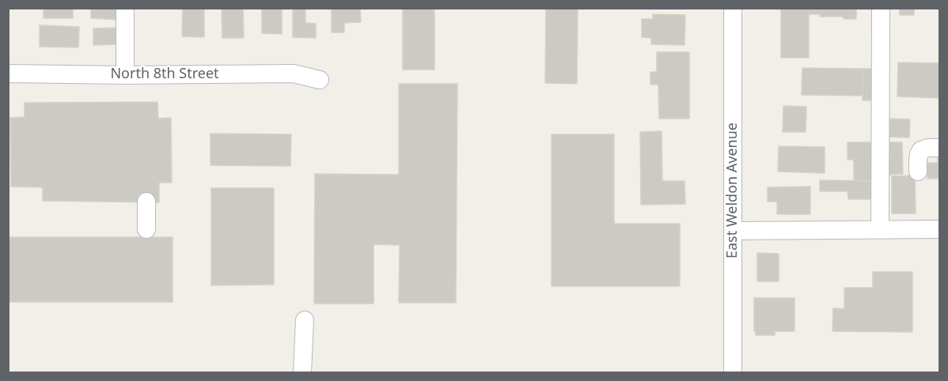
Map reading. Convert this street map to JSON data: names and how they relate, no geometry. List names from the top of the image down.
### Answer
{
  "streets": {
    "street": ["North 8th Street", "East Weldon Avenue"]
  }
}
